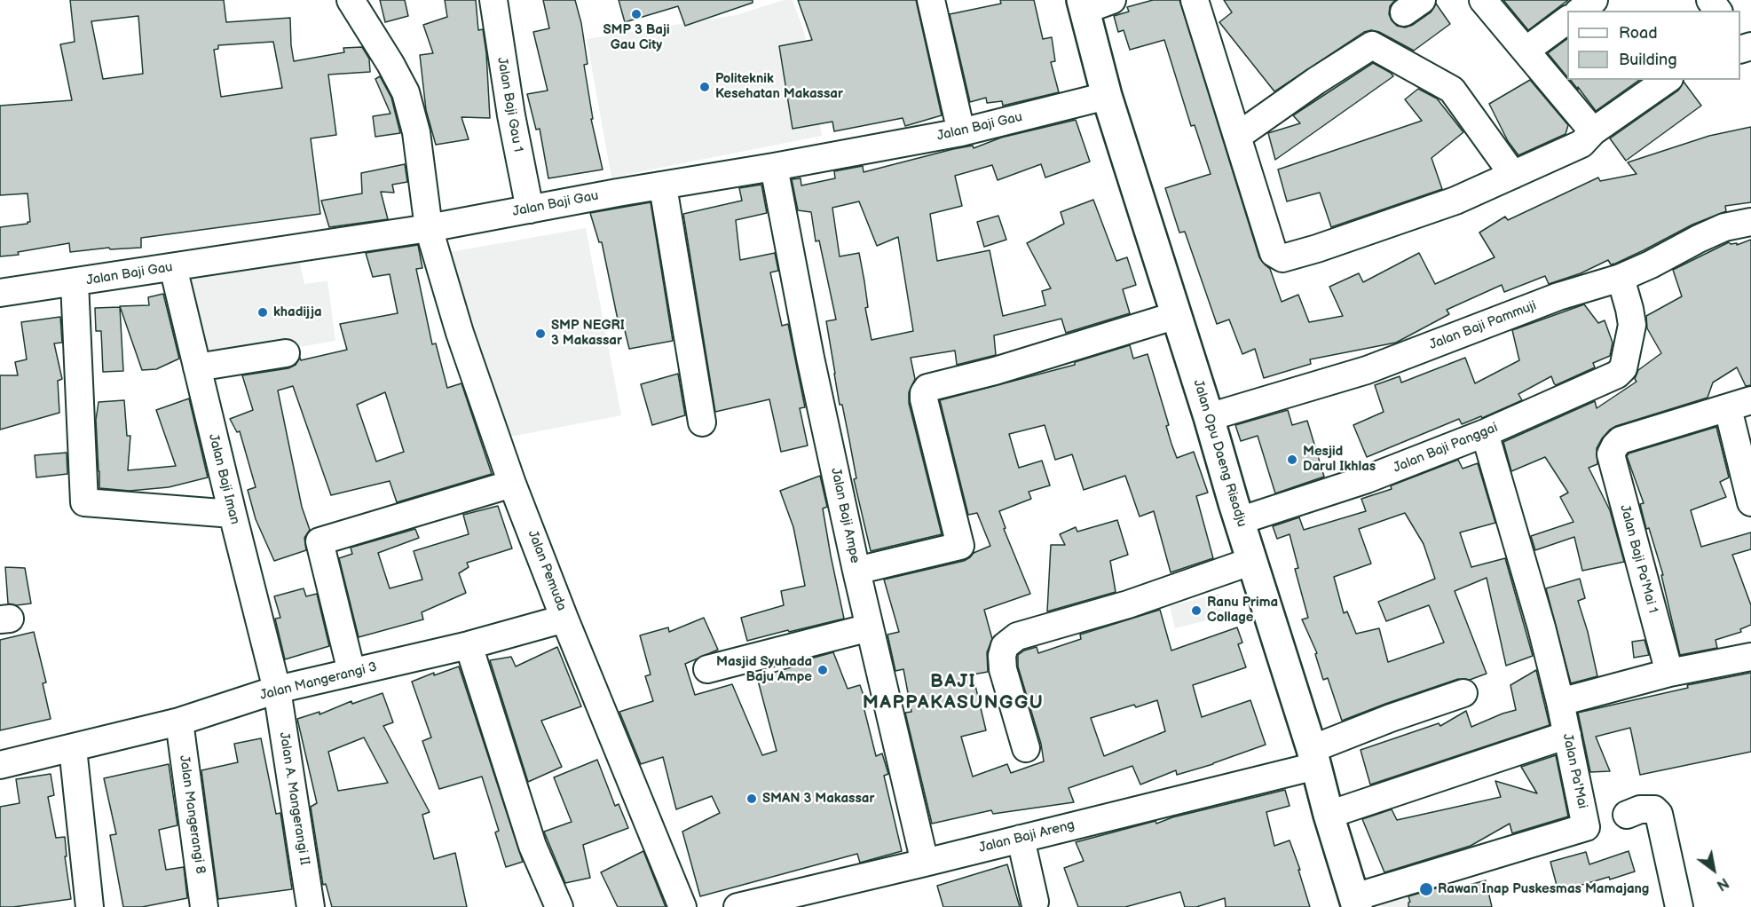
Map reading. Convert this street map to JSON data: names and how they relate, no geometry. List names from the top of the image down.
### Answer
{
  "streets": {
    "main road": ["Jalan Opu Daeng Risadju"],
    "street": [
      "Jalan Baji Gau 1",
      "Jalan Baji Gau",
      "Jalan Baji Pammuji",
      "Jalan Baji Panggai",
      "Jalan Baji Iman",
      "Jalan Baji Ampe",
      "Jalan Baji Pa'Mai 1",
      "Jalan Pemuda",
      "Jalan Mangerangi 3",
      "Jalan Pa'Mai",
      "Jalan A. Mangerangi II",
      "Jalan Mangerangi 8",
      "Jalan Baji Areng"
    ]
  },
  "crossings": [
    ["Jalan Baji Gau 1", "Jalan Baji Gau"],
    ["Jalan Baji Gau", "Jalan Opu Daeng Risadju"],
    ["Jalan Baji Gau", "Jalan Baji Iman"],
    ["Jalan Baji Gau", "Jalan Baji Ampe"],
    ["Jalan Baji Gau", "Jalan Pemuda"],
    ["Jalan Baji Pammuji", "Jalan Baji Panggai"],
    ["Jalan Baji Pammuji", "Jalan Opu Daeng Risadju"],
    ["Jalan Baji Panggai", "Jalan Opu Daeng Risadju"],
    ["Jalan Baji Panggai", "Jalan Pa'Mai"],
    ["Jalan Opu Daeng Risadju", "Jalan Pa'Mai"],
    ["Jalan Opu Daeng Risadju", "Jalan Baji Areng"],
    ["Jalan Baji Iman", "Jalan Mangerangi 3"],
    ["Jalan Baji Iman", "Jalan A. Mangerangi II"],
    ["Jalan Baji Ampe", "Jalan Baji Areng"],
    ["Jalan Pemuda", "Jalan Mangerangi 3"],
    ["Jalan Mangerangi 3", "Jalan A. Mangerangi II"],
    ["Jalan Mangerangi 3", "Jalan Mangerangi 8"]
  ],
  "districts": ["BAJI MAPPAKASUNGGU"],
  "places": [
    "SMP 3 Baji Gau City",
    "Politeknik Kesehatan Makassar",
    "khadijja",
    "SMP NEGRI 3 Makassar",
    "Mesjid Darul Ikhlas",
    "Ranu Prima Collage",
    "Masjid Syuhada Baju Ampe",
    "SMAN 3 Makassar",
    "Rawan Inap Puskesmas Mamajang"
  ],
  "legend": ["Road", "Building"],
  "north": "bottom right"
}
